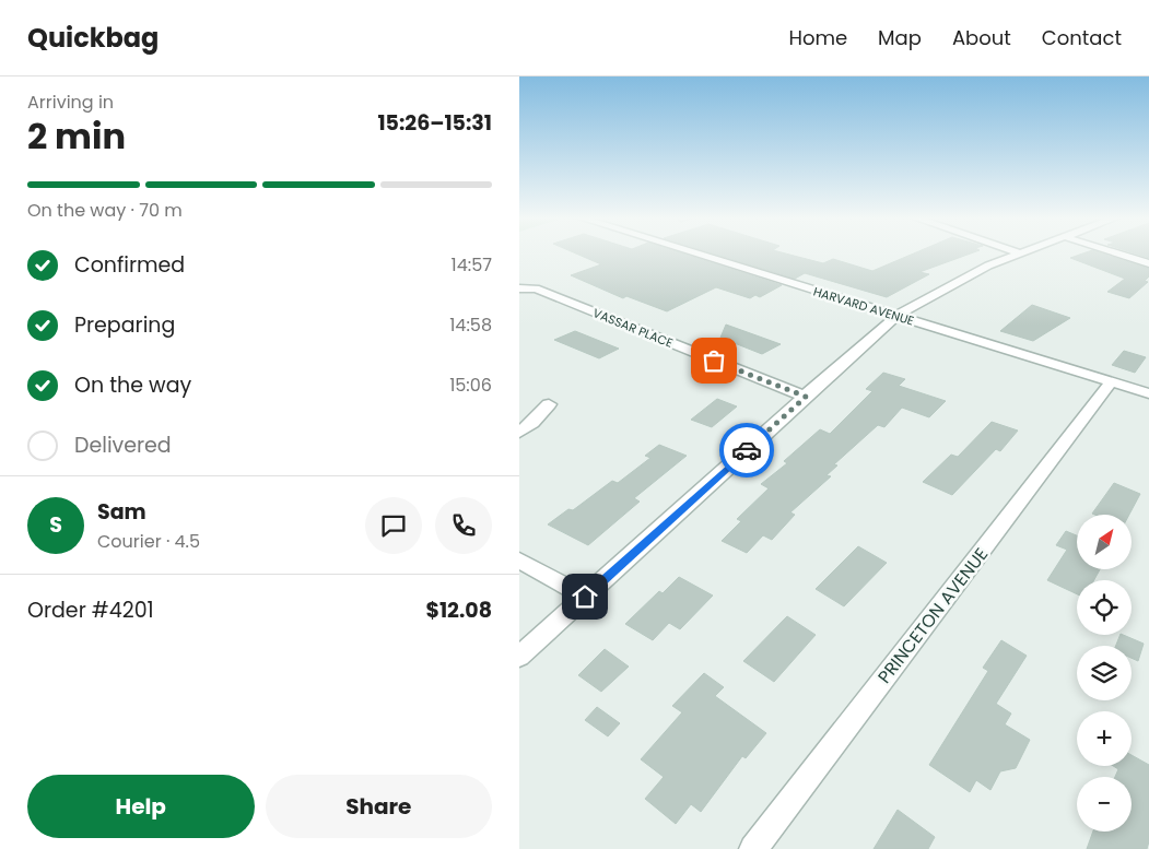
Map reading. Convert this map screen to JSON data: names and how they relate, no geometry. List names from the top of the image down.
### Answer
{
  "streets": {
    "street": ["HARVARD AVENUE", "VASSAR PLACE", "PRINCETON AVENUE"]
  },
  "crossings": [
    ["HARVARD AVENUE", "PRINCETON AVENUE"]
  ],
  "north": "top right",
  "page": {
    "header": "Quickbag",
    "nav": [
      "Home",
      "Map",
      "About",
      "Contact"
    ],
    "heading": ["2 min", "Arriving in", "15:26–15:31"],
    "panel": [
      "Sam",
      "Courier · 4.5",
      "Order #4201",
      "$12.08"
    ],
    "bar": "On the way · 70 m",
    "list": [
      ["Confirmed", "14:57"],
      ["Preparing", "14:58"],
      ["On the way", "15:06"],
      "Delivered"
    ],
    "round": "S",
    "map_buttons": ["+", "−"],
    "buttons": ["Help", "Share"]
  }
}
